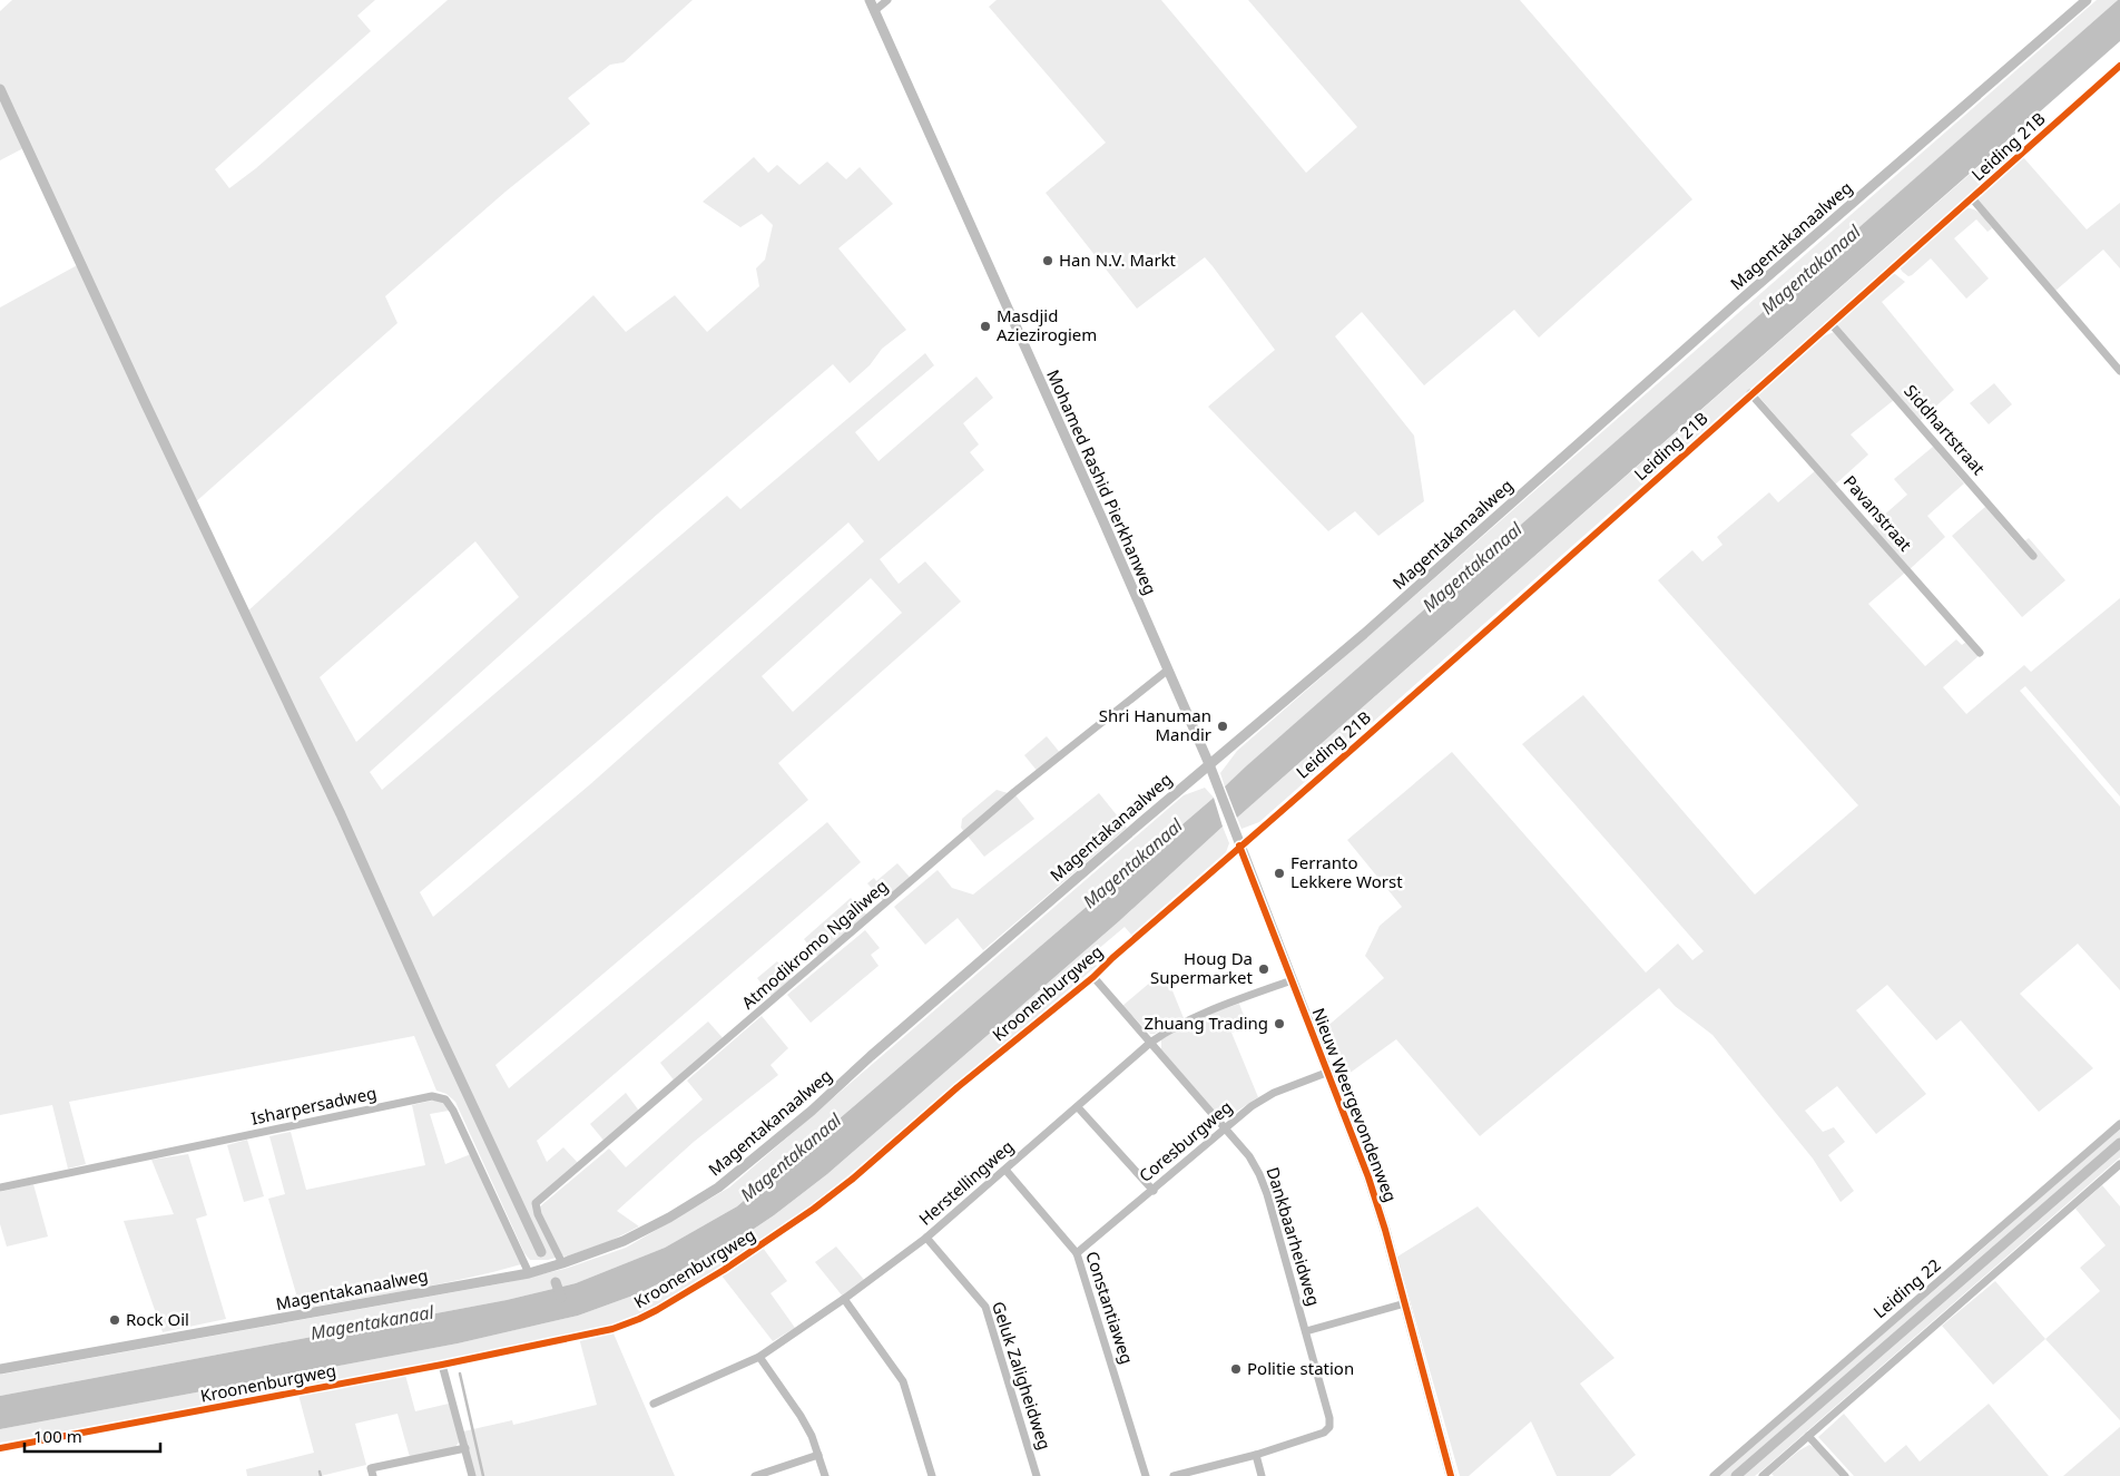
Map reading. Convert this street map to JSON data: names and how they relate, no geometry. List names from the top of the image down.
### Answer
{
  "streets": {
    "street": [
      "Leiding 21B",
      "Magentakanaalweg",
      "Siddhartstraat",
      "Mohamed Rashid Pierkhanweg",
      "Pavanstraat",
      "Atmodikromo Ngaliweg",
      "Kroonenburgweg",
      "Nieuw Weergevondenweg",
      "Isharpersadweg",
      "Coresburgweg",
      "Herstellingweg",
      "Dankbaarheidweg",
      "Leiding 22",
      "Constantiaweg",
      "Geluk Zaligheidweg"
    ]
  },
  "crossings": [
    ["Leiding 21B", "Siddhartstraat"],
    ["Leiding 21B", "Pavanstraat"],
    ["Leiding 21B", "Kroonenburgweg"],
    ["Leiding 21B", "Nieuw Weergevondenweg"],
    ["Magentakanaalweg", "Mohamed Rashid Pierkhanweg"],
    ["Magentakanaalweg", "Atmodikromo Ngaliweg"],
    ["Magentakanaalweg", "Nieuw Weergevondenweg"],
    ["Magentakanaalweg", "Isharpersadweg"],
    ["Mohamed Rashid Pierkhanweg", "Atmodikromo Ngaliweg"],
    ["Mohamed Rashid Pierkhanweg", "Nieuw Weergevondenweg"],
    ["Kroonenburgweg", "Nieuw Weergevondenweg"],
    ["Kroonenburgweg", "Dankbaarheidweg"],
    ["Nieuw Weergevondenweg", "Coresburgweg"],
    ["Nieuw Weergevondenweg", "Herstellingweg"],
    ["Coresburgweg", "Dankbaarheidweg"],
    ["Coresburgweg", "Constantiaweg"],
    ["Herstellingweg", "Dankbaarheidweg"],
    ["Herstellingweg", "Constantiaweg"],
    ["Herstellingweg", "Geluk Zaligheidweg"]
  ],
  "water": ["Magentakanaal"],
  "places": [
    "Han N.V. Markt",
    "Masdjid Aziezirogiem",
    "Shri Hanuman Mandir",
    "Ferranto Lekkere Worst",
    "Houg Da Supermarket",
    "Zhuang Trading",
    "Rock Oil",
    "Politie station"
  ],
  "scale_bar": "100 m"
}
